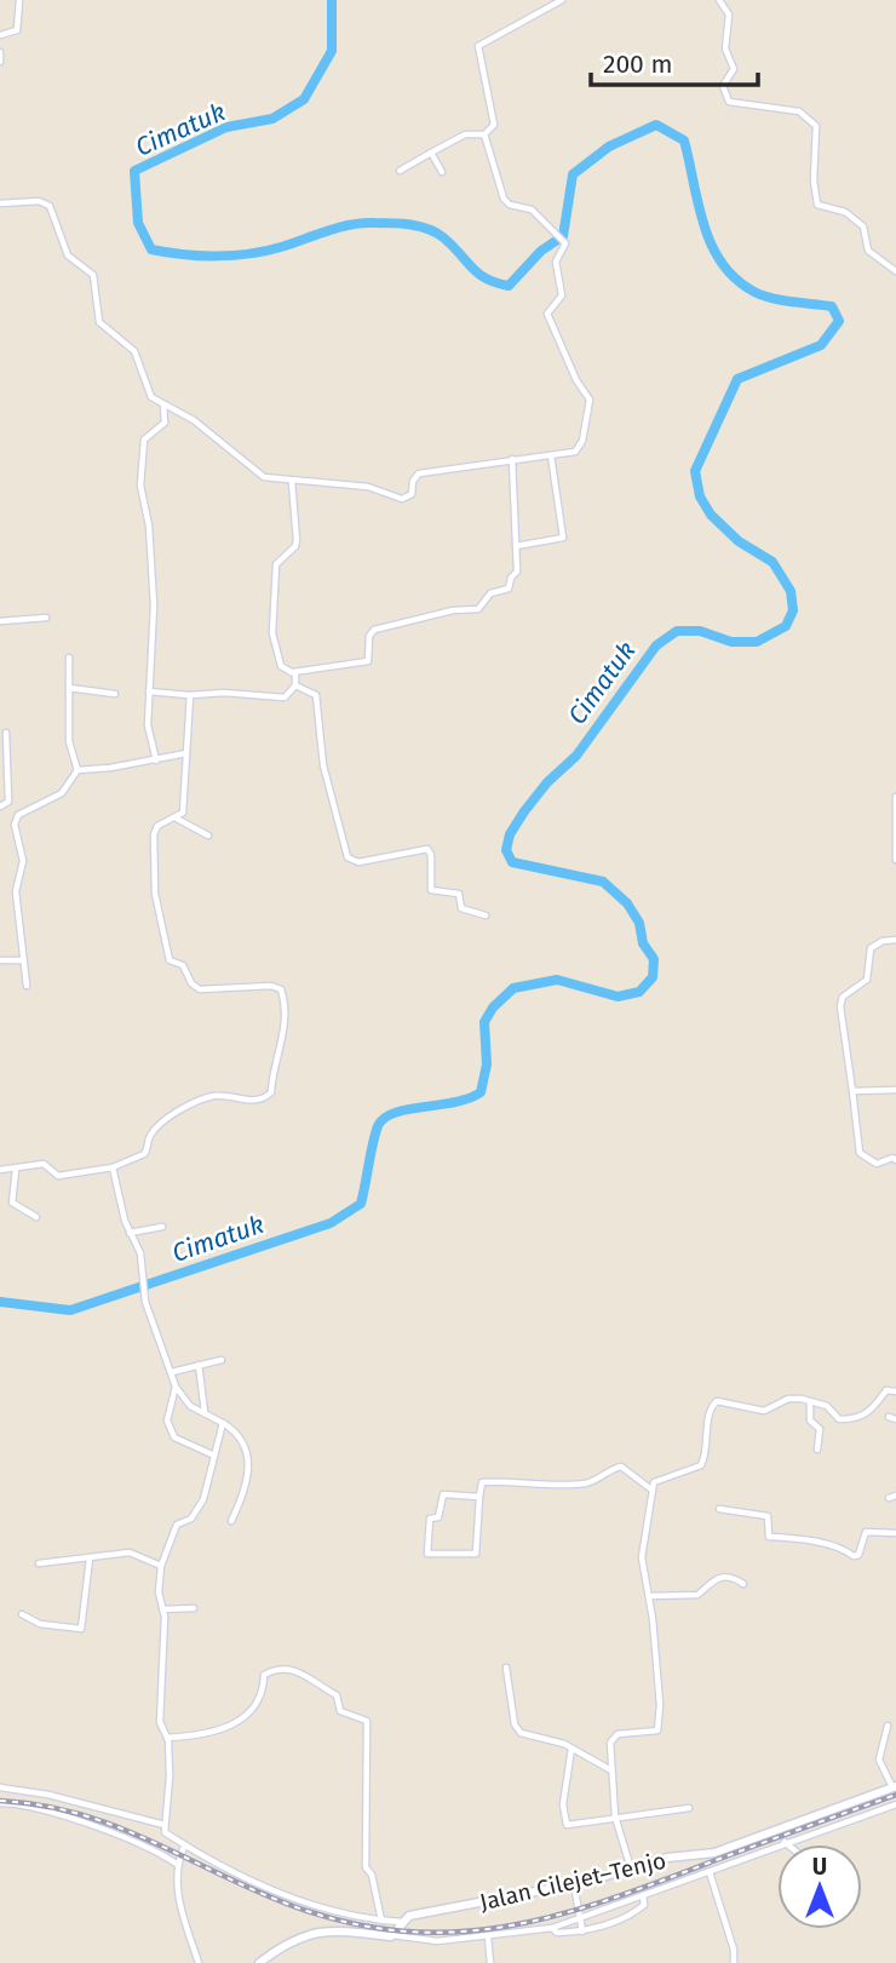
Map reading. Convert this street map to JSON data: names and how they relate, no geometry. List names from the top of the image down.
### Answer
{
  "streets": {
    "main road": ["Jalan Cilejet–Tenjo"]
  },
  "water": ["Cimatuk"],
  "scale_bar": "200 m",
  "north": "top"
}
